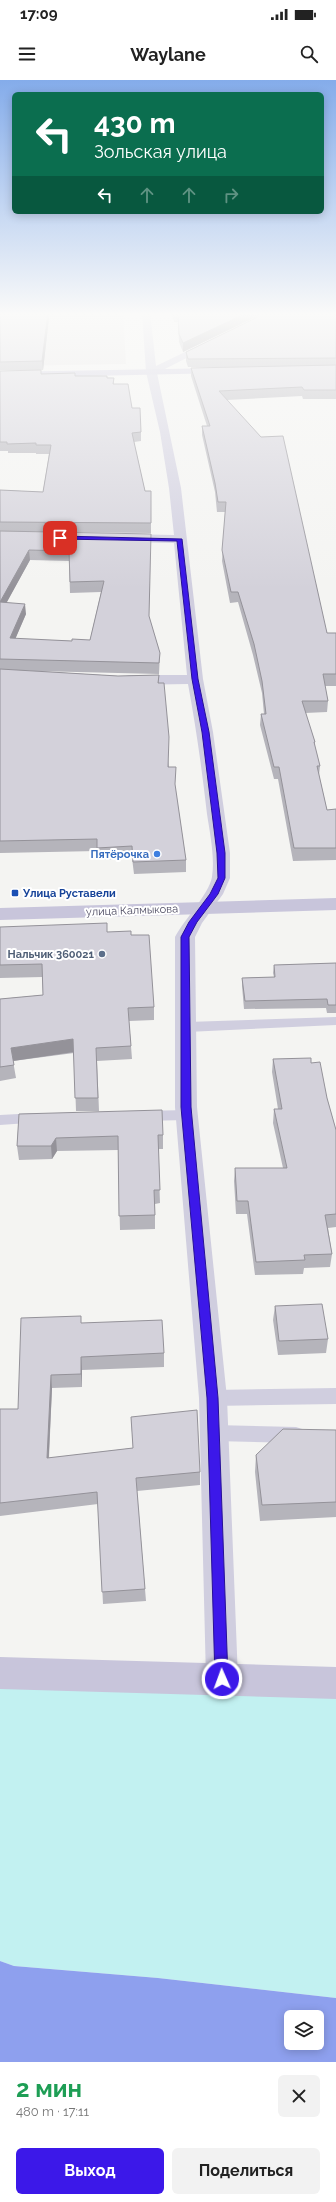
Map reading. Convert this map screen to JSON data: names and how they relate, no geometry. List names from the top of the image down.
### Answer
{
  "streets": {
    "street": ["улица Калмыкова"]
  },
  "places": {
    "other": ["Пятёрочка", "Нальчик 360021"],
    "transit": ["Улица Руставели"]
  },
  "page": {
    "status": "17:09",
    "header": "Waylane",
    "turn": ["430 m", "Зольская улица"],
    "heading": ["2 мин", "480 m · 17:11"],
    "buttons": ["Выход", "Поделиться"]
  }
}
